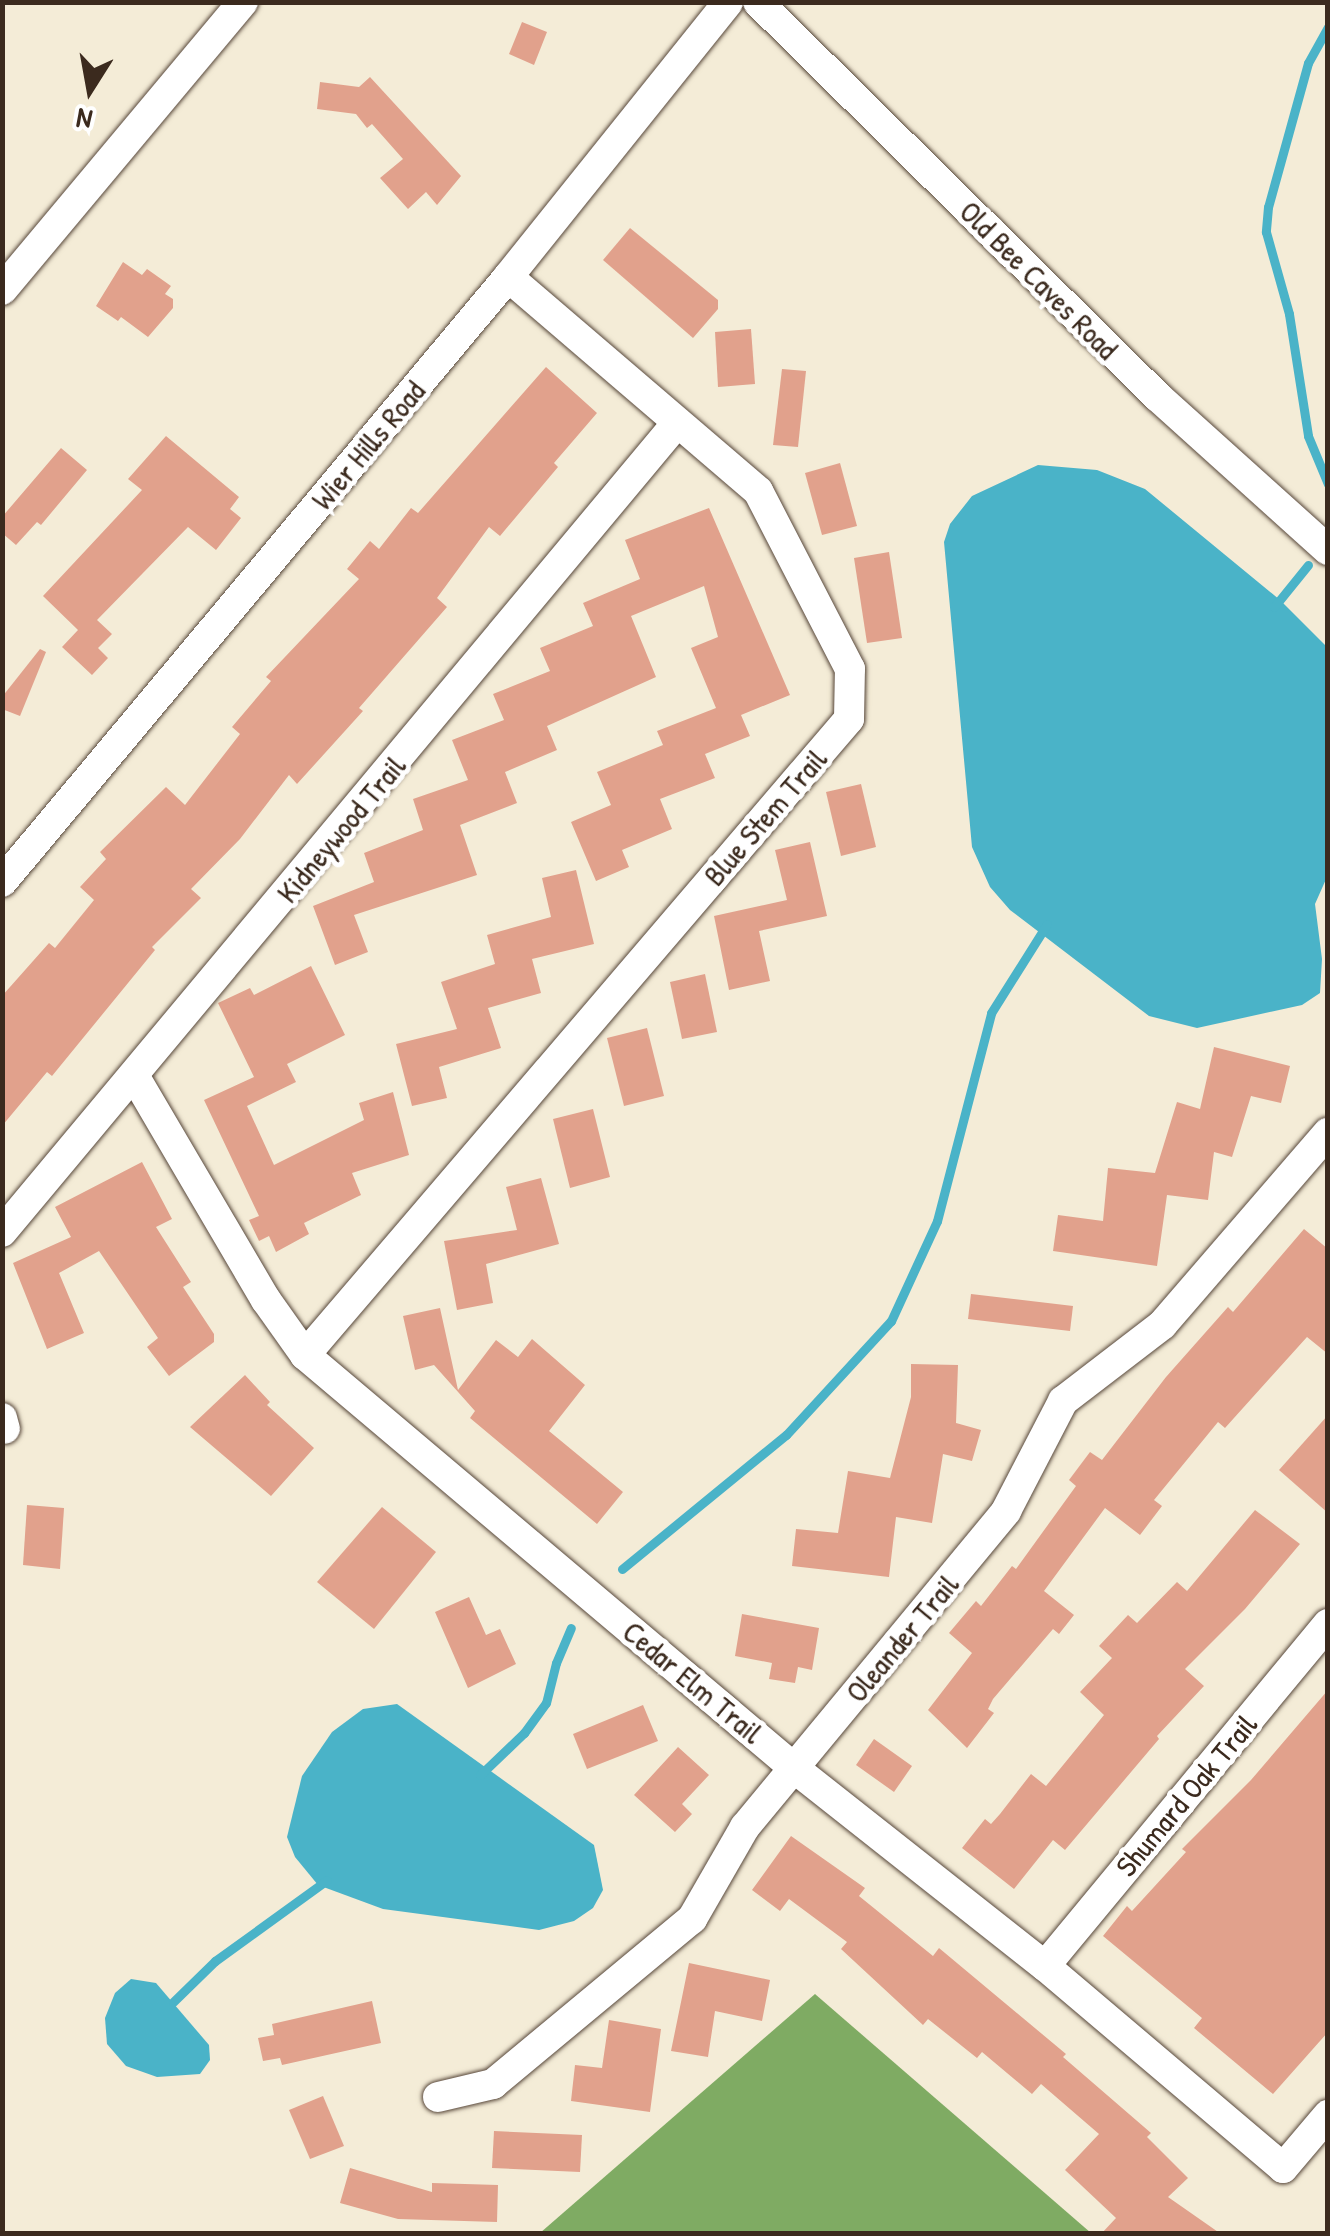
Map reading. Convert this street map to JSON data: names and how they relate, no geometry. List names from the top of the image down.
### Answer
{
  "streets": {
    "street": [
      "Old Bee Caves Road",
      "Wier Hills Road",
      "Blue Stem Trail",
      "Kidneywood Trail",
      "Oleander Trail",
      "Cedar Elm Trail",
      "Shumard Oak Trail"
    ]
  },
  "crossings": [
    ["Wier Hills Road", "Blue Stem Trail"],
    ["Blue Stem Trail", "Kidneywood Trail"],
    ["Blue Stem Trail", "Cedar Elm Trail"],
    ["Kidneywood Trail", "Cedar Elm Trail"],
    ["Oleander Trail", "Cedar Elm Trail"],
    ["Cedar Elm Trail", "Shumard Oak Trail"]
  ],
  "north": "bottom"
}
